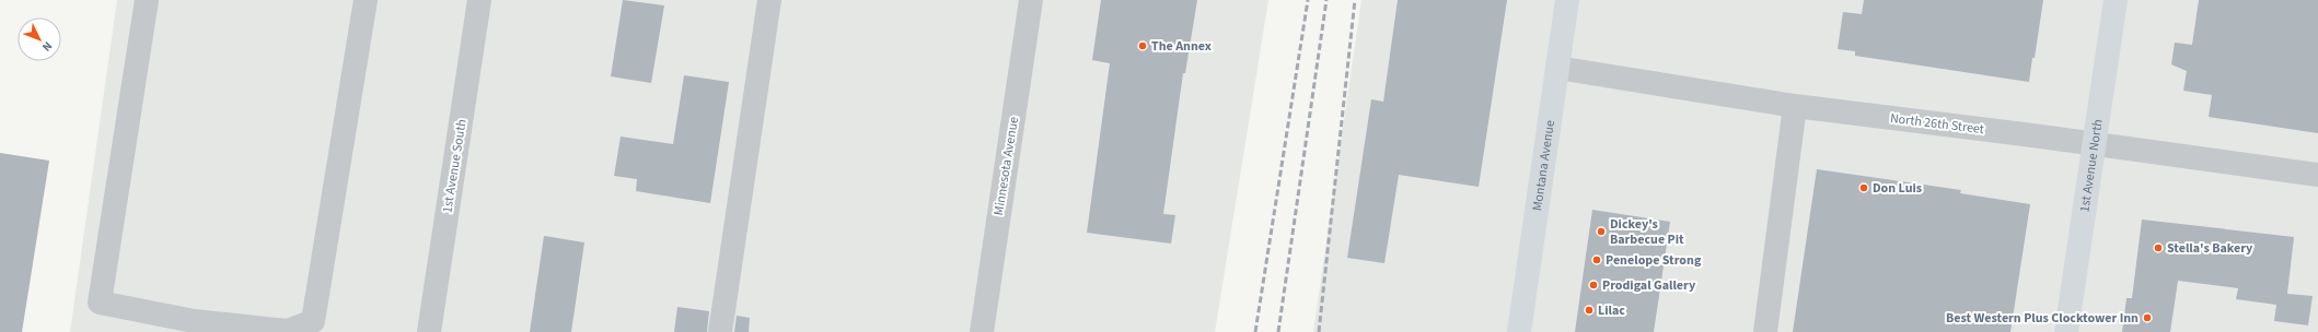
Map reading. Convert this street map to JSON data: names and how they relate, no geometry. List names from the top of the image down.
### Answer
{
  "streets": {
    "main road": ["Montana Avenue", "1st Avenue North"],
    "street": ["North 26th Street", "1st Avenue South", "Minnesota Avenue"]
  },
  "crossings": [
    ["North 26th Street", "Montana Avenue"],
    ["North 26th Street", "1st Avenue North"]
  ],
  "places": [
    "The Annex",
    "Don Luis",
    "Dickey's Barbecue Pit",
    "Stella's Bakery",
    "Penelope Strong",
    "Prodigal Gallery",
    "Lilac",
    "Best Western Plus Clocktower Inn"
  ],
  "north": "bottom right"
}
